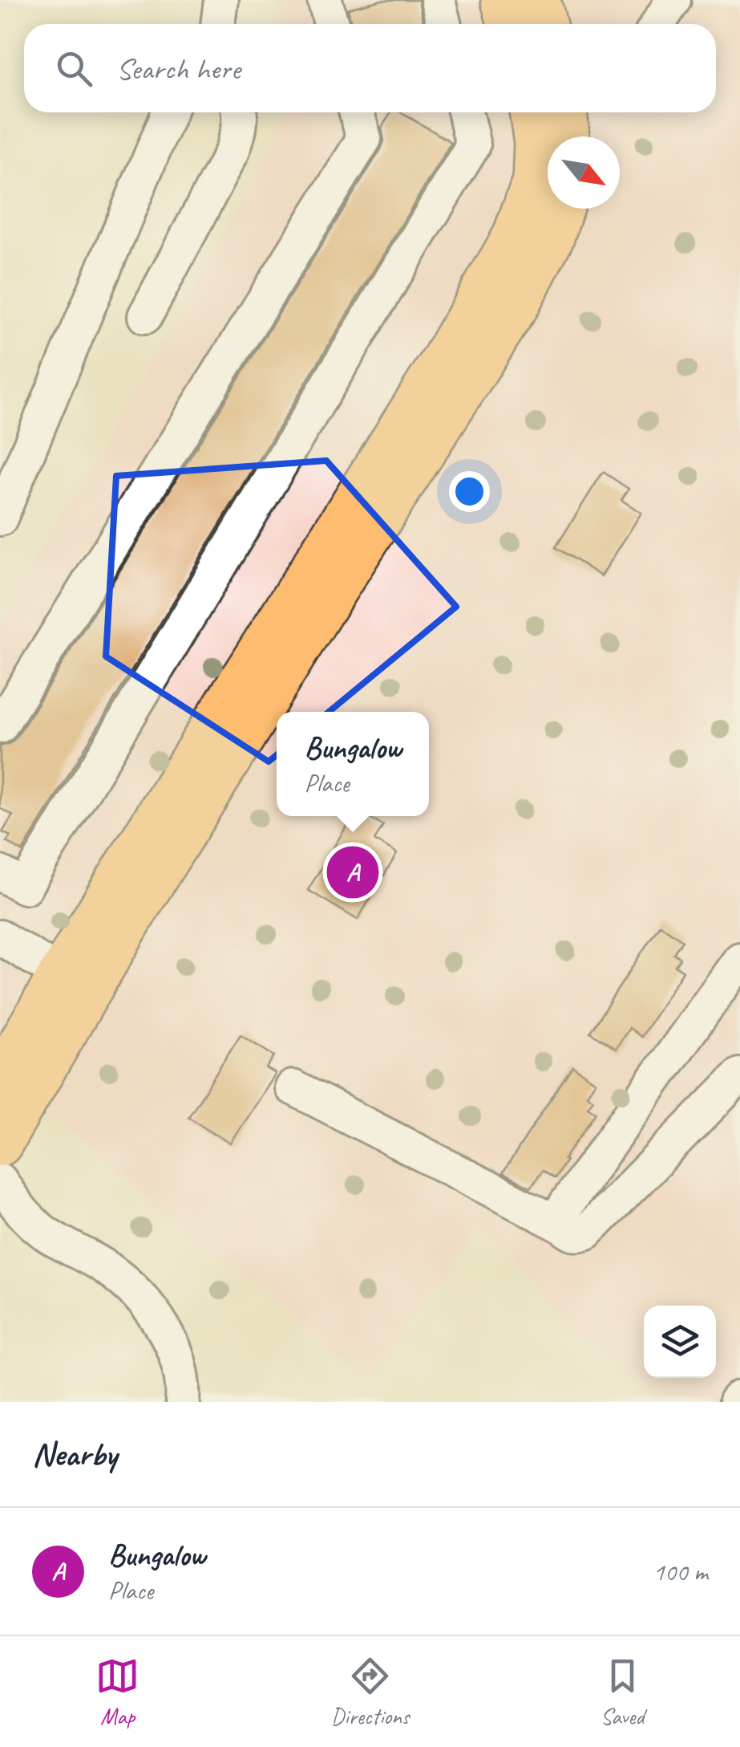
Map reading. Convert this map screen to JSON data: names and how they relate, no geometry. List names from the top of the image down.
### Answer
{
  "north": "bottom right",
  "page": {
    "search": "Search here",
    "popup": ["Bungalow", "Place"],
    "pins": "A",
    "heading": "Nearby",
    "list": [
      {
        "mark": "A",
        "name": "Bungalow",
        "note": "Place",
        "value": "100 m"
      }
    ],
    "nav": ["Map", "Directions", "Saved"]
  }
}
